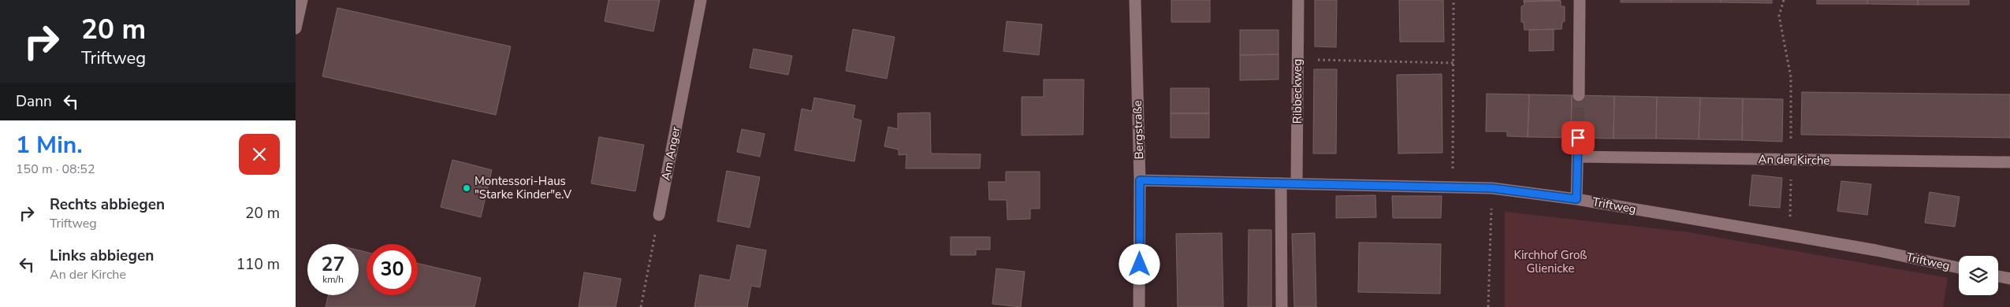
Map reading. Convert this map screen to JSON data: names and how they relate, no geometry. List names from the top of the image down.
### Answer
{
  "streets": {
    "street": [
      "Ribbeckweg",
      "Bergstraße",
      "Am Anger",
      "An der Kirche",
      "Triftweg"
    ]
  },
  "crossings": [
    ["Ribbeckweg", "Triftweg"],
    ["Bergstraße", "Triftweg"]
  ],
  "parks": ["Kirchhof Groß Glienicke"],
  "places": ["Montessori-Haus \"Starke Kinder\"e.V"],
  "page": {
    "turn": ["20 m", "Triftweg"],
    "then": "Dann",
    "heading": ["1 Min.", "150 m · 08:52"],
    "list": [
      {
        "name": "Rechts abbiegen",
        "note": "Triftweg",
        "value": "20 m"
      },
      {
        "name": "Links abbiegen",
        "note": "An der Kirche",
        "value": "110 m"
      }
    ],
    "speed": "27 km/h",
    "limit": "30"
  }
}
